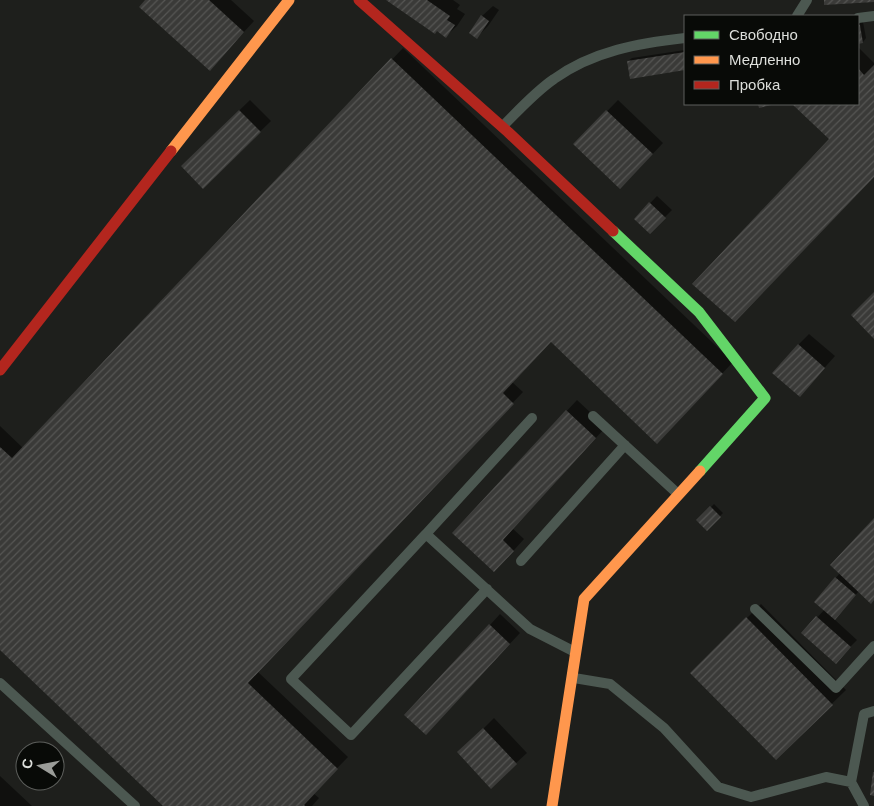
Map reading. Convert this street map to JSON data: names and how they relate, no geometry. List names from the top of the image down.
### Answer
{
  "legend": ["Свободно", "Медленно", "Пробка"],
  "north": "left"
}
